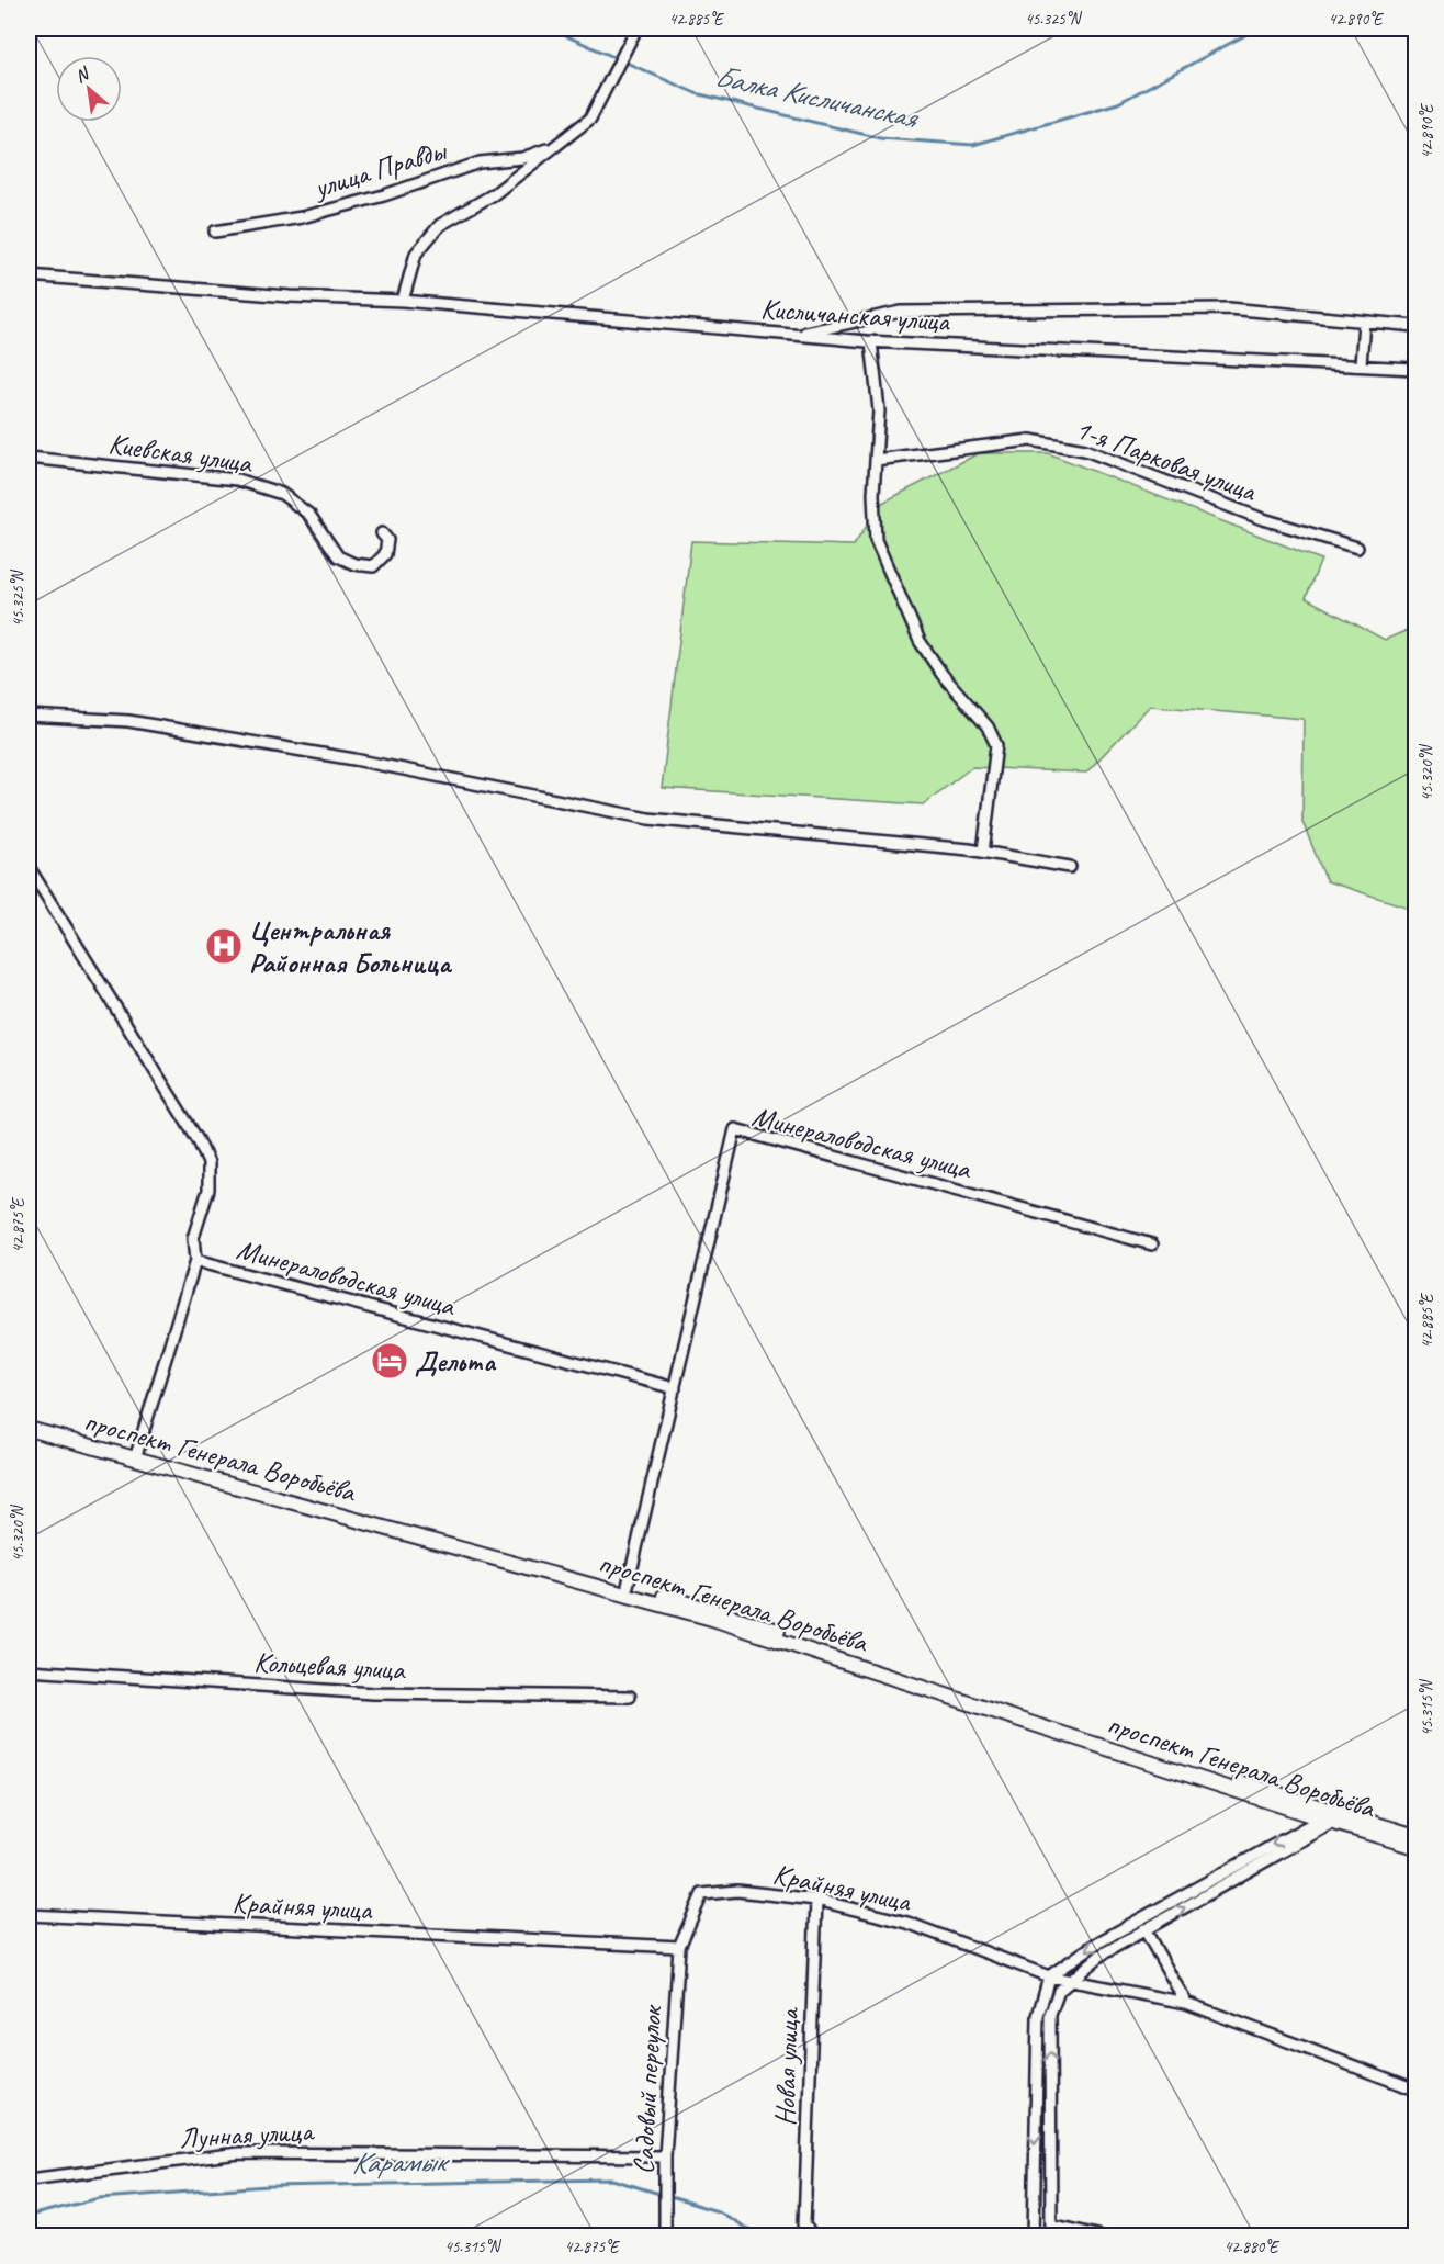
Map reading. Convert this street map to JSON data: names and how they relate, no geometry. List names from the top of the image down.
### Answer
{
  "streets": {
    "main road": ["проспект Генерала Воробьёва"],
    "street": [
      "улица Правды",
      "Кисличанская улица",
      "Киевская улица",
      "1-я Парковая улица",
      "Минераловодская улица",
      "Кольцевая улица",
      "Крайняя улица",
      "Новая улица",
      "Садовый переулок",
      "Лунная улица"
    ]
  },
  "crossings": [
    ["улица Правды", "Кисличанская улица"],
    ["Минераловодская улица", "проспект Генерала Воробьёва"],
    ["Крайняя улица", "Новая улица"],
    ["Крайняя улица", "Садовый переулок"],
    ["Садовый переулок", "Лунная улица"]
  ],
  "water": ["Балка Кисличанская", "Карамык"],
  "places": {
    "hospital": ["Центральная Районная Больница"],
    "hotel": ["Дельта"]
  },
  "north": "top left",
  "coordinates": [
    "42.885°E",
    "45.325°N",
    "42.890°E",
    "45.320°N",
    "42.875°E",
    "45.315°N",
    "42.880°E"
  ]
}
